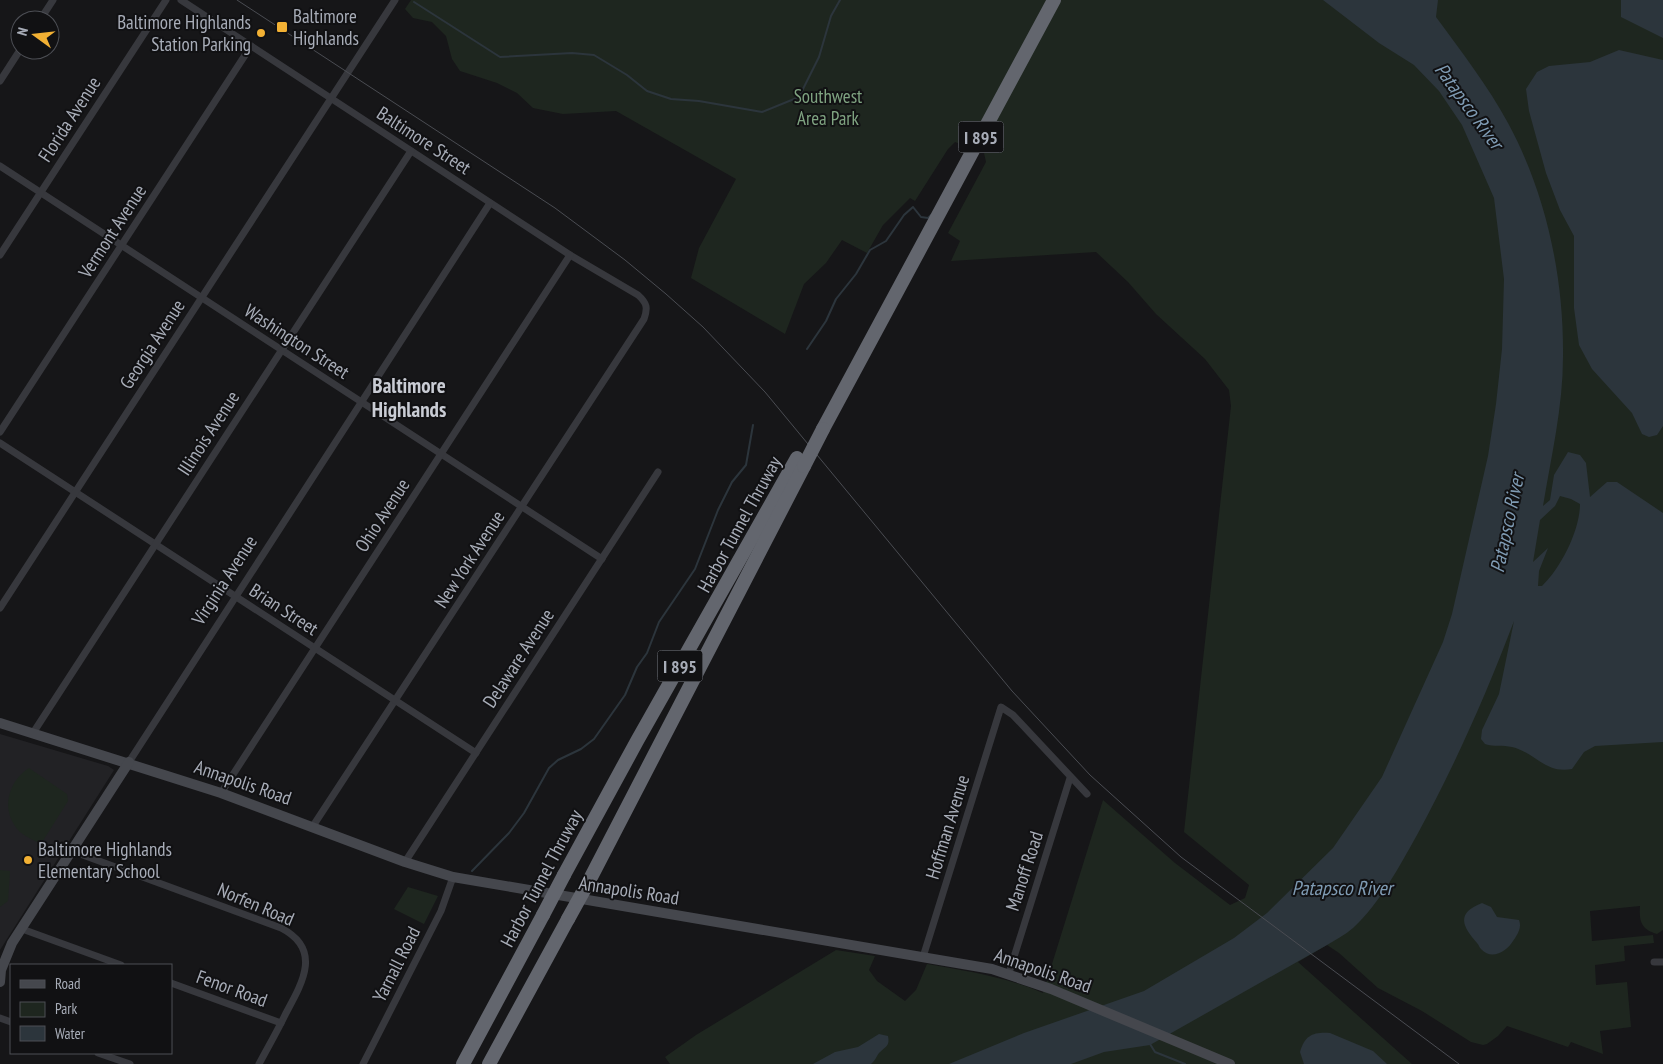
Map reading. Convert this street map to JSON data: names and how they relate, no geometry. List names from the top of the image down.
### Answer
{
  "streets": {
    "highway": ["I 895", "Harbor Tunnel Thruway"],
    "main road": ["Virginia Avenue", "Annapolis Road"],
    "street": [
      "Florida Avenue",
      "Baltimore Street",
      "Vermont Avenue",
      "Washington Street",
      "Georgia Avenue",
      "Illinois Avenue",
      "Ohio Avenue",
      "New York Avenue",
      "Brian Street",
      "Delaware Avenue",
      "Hoffman Avenue",
      "Manoff Road",
      "Norfen Road",
      "Yarnall Road",
      "Fenor Road"
    ]
  },
  "crossings": [
    ["Florida Avenue", "Washington Street"],
    ["Baltimore Street", "Vermont Avenue"],
    ["Baltimore Street", "Georgia Avenue"],
    ["Baltimore Street", "Illinois Avenue"],
    ["Baltimore Street", "Ohio Avenue"],
    ["Baltimore Street", "New York Avenue"],
    ["Baltimore Street", "Virginia Avenue"],
    ["Vermont Avenue", "Washington Street"],
    ["Washington Street", "Georgia Avenue"],
    ["Washington Street", "Illinois Avenue"],
    ["Washington Street", "Ohio Avenue"],
    ["Washington Street", "New York Avenue"],
    ["Washington Street", "Virginia Avenue"],
    ["Washington Street", "Delaware Avenue"],
    ["Georgia Avenue", "Brian Street"],
    ["Illinois Avenue", "Brian Street"],
    ["Illinois Avenue", "Annapolis Road"],
    ["Ohio Avenue", "Brian Street"],
    ["Ohio Avenue", "Annapolis Road"],
    ["New York Avenue", "Brian Street"],
    ["New York Avenue", "Annapolis Road"],
    ["Virginia Avenue", "Brian Street"],
    ["Virginia Avenue", "Annapolis Road"],
    ["Virginia Avenue", "Norfen Road"],
    ["Brian Street", "Delaware Avenue"],
    ["Delaware Avenue", "Annapolis Road"],
    ["Annapolis Road", "Hoffman Avenue"],
    ["Annapolis Road", "Manoff Road"],
    ["Annapolis Road", "Yarnall Road"],
    ["Hoffman Avenue", "Manoff Road"],
    ["Norfen Road", "Fenor Road"]
  ],
  "districts": ["Baltimore Highlands"],
  "water": ["Patapsco River"],
  "parks": ["Southwest Area Park"],
  "places": {
    "transit": ["Baltimore Highlands"],
    "other": ["Baltimore Highlands Station Parking", "Baltimore Highlands Elementary School"]
  },
  "legend": ["Road", "Park", "Water"],
  "north": "left"
}
